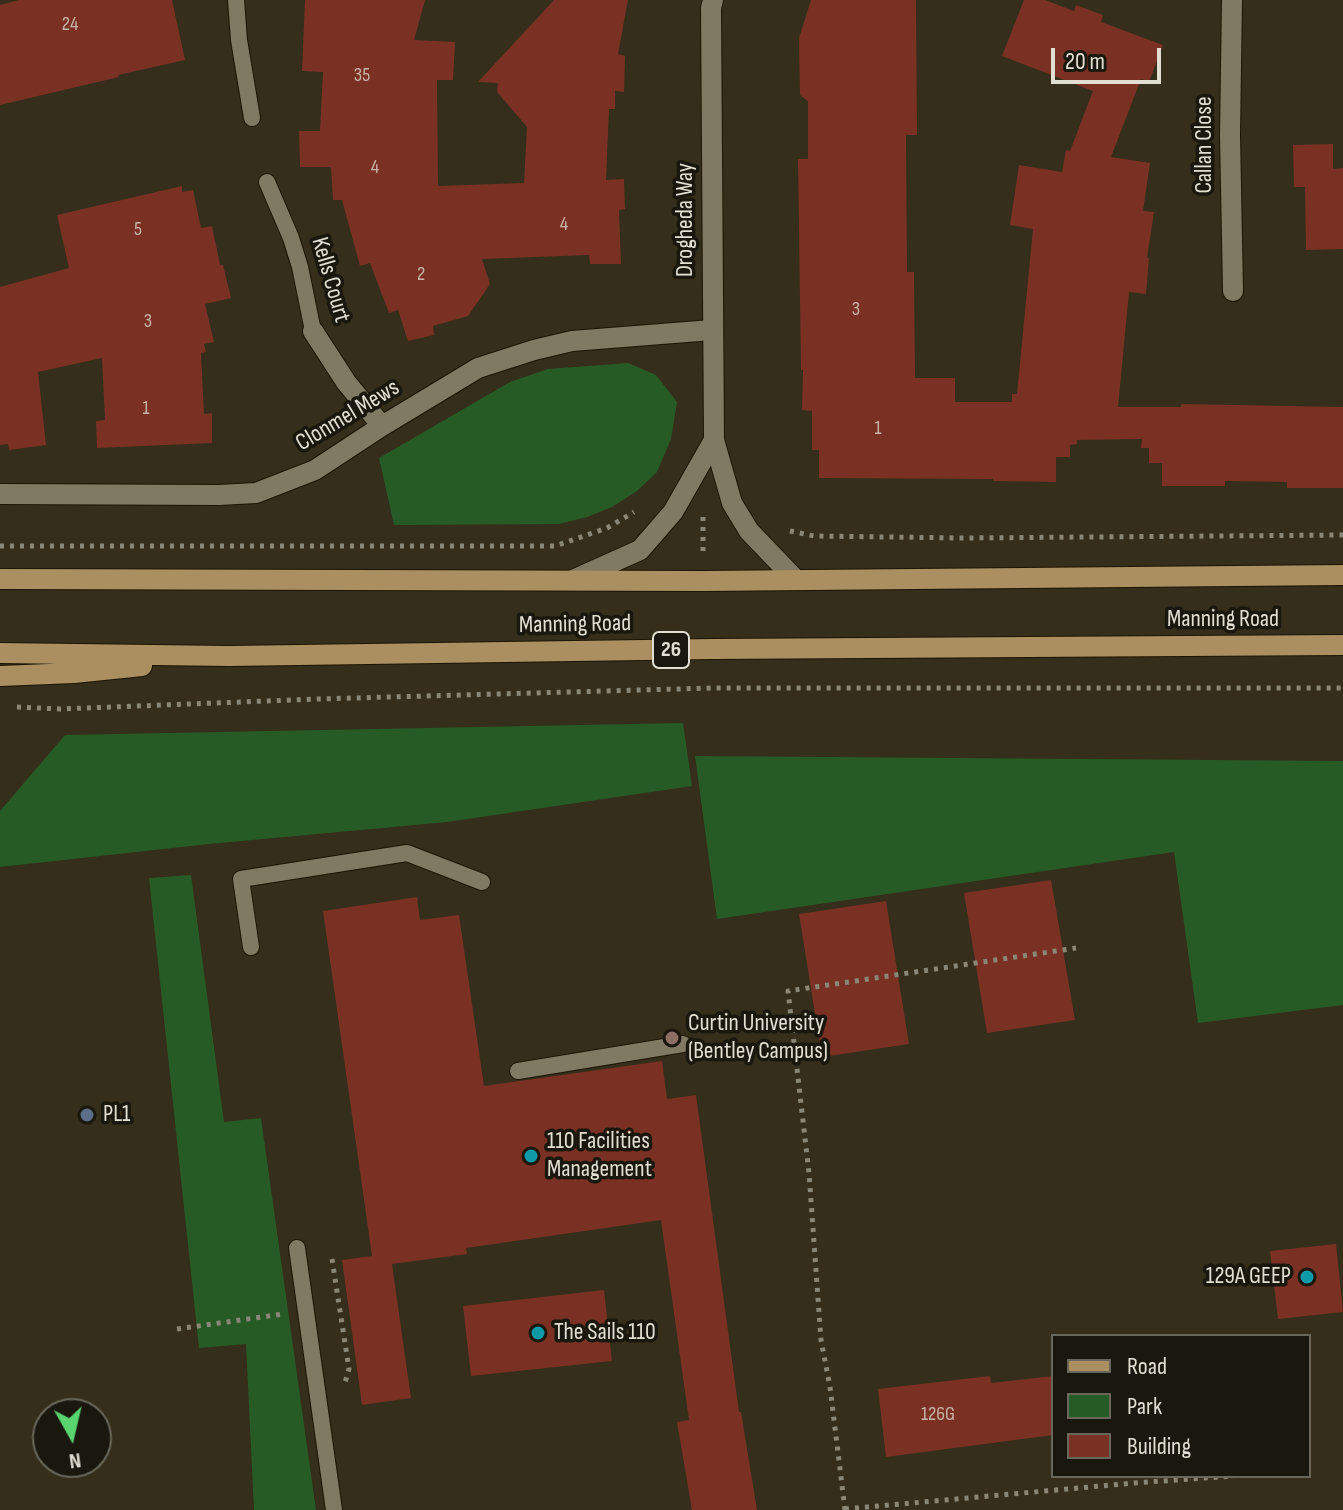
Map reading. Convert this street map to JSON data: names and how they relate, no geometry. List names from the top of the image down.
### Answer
{
  "streets": {
    "main road": ["Manning Road", "26"],
    "street": [
      "Callan Close",
      "Drogheda Way",
      "Kells Court",
      "Clonmel Mews"
    ]
  },
  "crossings": [
    ["Drogheda Way", "Clonmel Mews"],
    ["Drogheda Way", "Manning Road"],
    ["Kells Court", "Clonmel Mews"]
  ],
  "places": [
    "Curtin University (Bentley Campus)",
    "PL1",
    "110 Facilities Management",
    "129A GEEP",
    "The Sails 110"
  ],
  "house_numbers": [
    "24",
    "35",
    "4",
    "4",
    "5",
    "2",
    "3",
    "3",
    "1",
    "1",
    "126G"
  ],
  "legend": ["Road", "Park", "Building"],
  "scale_bar": "20 m",
  "north": "bottom"
}
